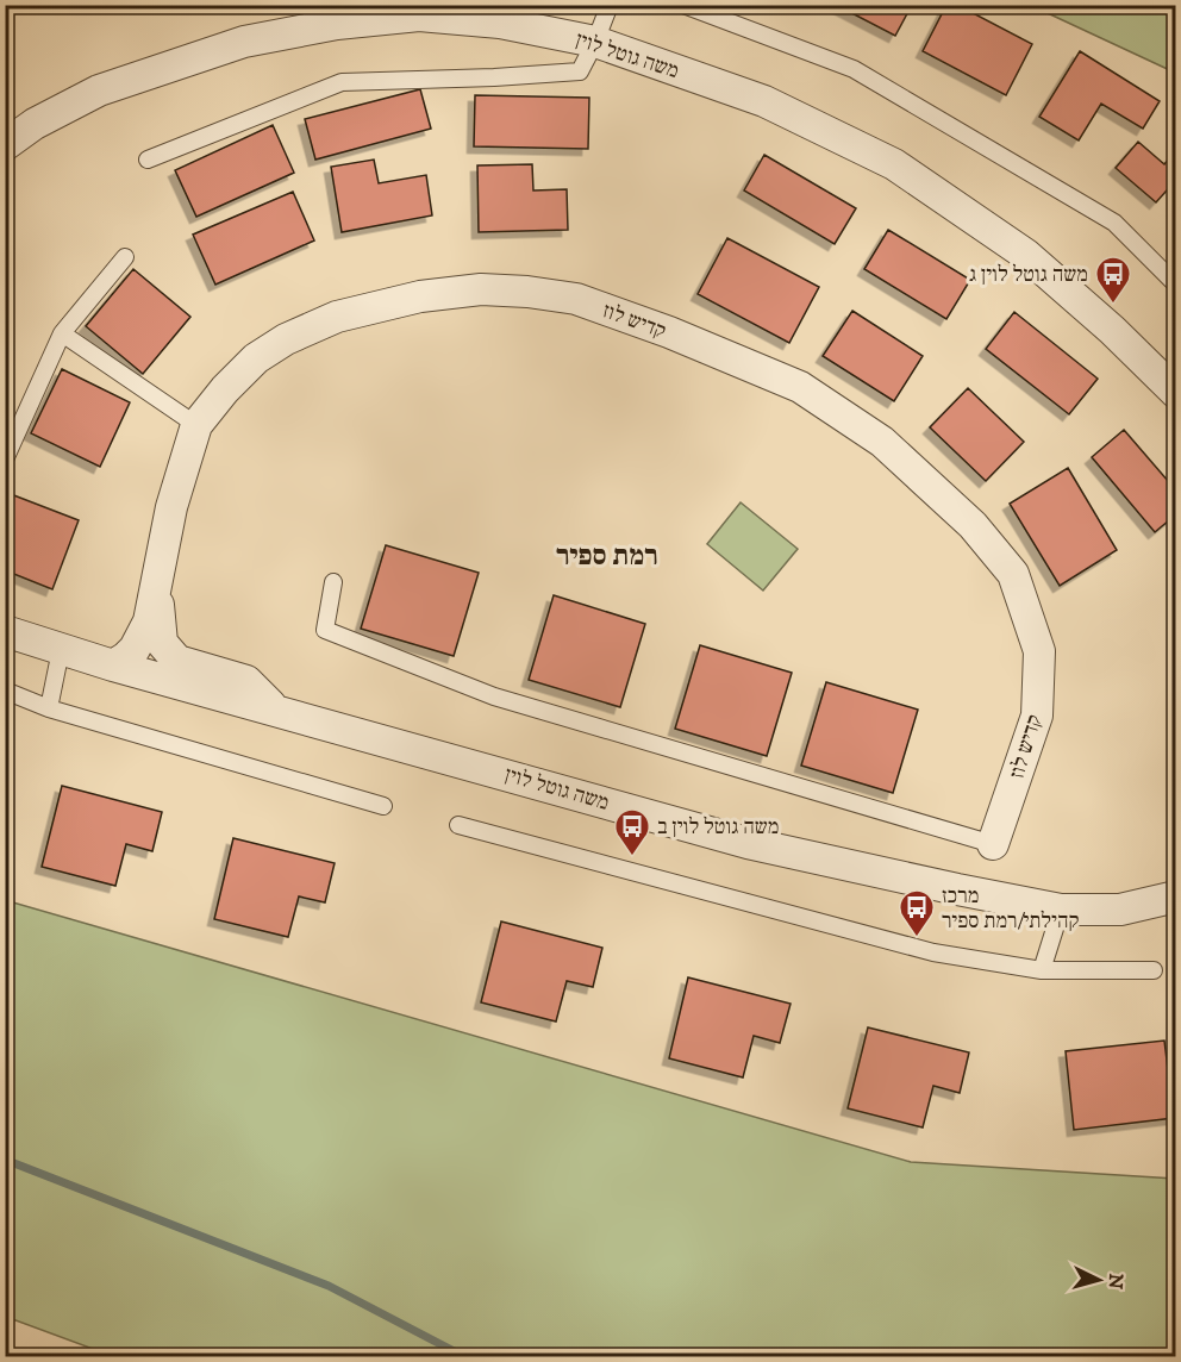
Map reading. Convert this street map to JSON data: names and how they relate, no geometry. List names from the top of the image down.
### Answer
{
  "streets": {
    "street": ["משה גוטל לוין", "קדיש לוז"]
  },
  "crossings": [
    ["משה גוטל לוין", "קדיש לוז"]
  ],
  "districts": ["רמת ספיר"],
  "places": {
    "bus stop": ["משה גוטל לוין ג", "משה גוטל לוין ב", "מרכז קהילתי/רמת ספיר"]
  },
  "north": "right"
}
